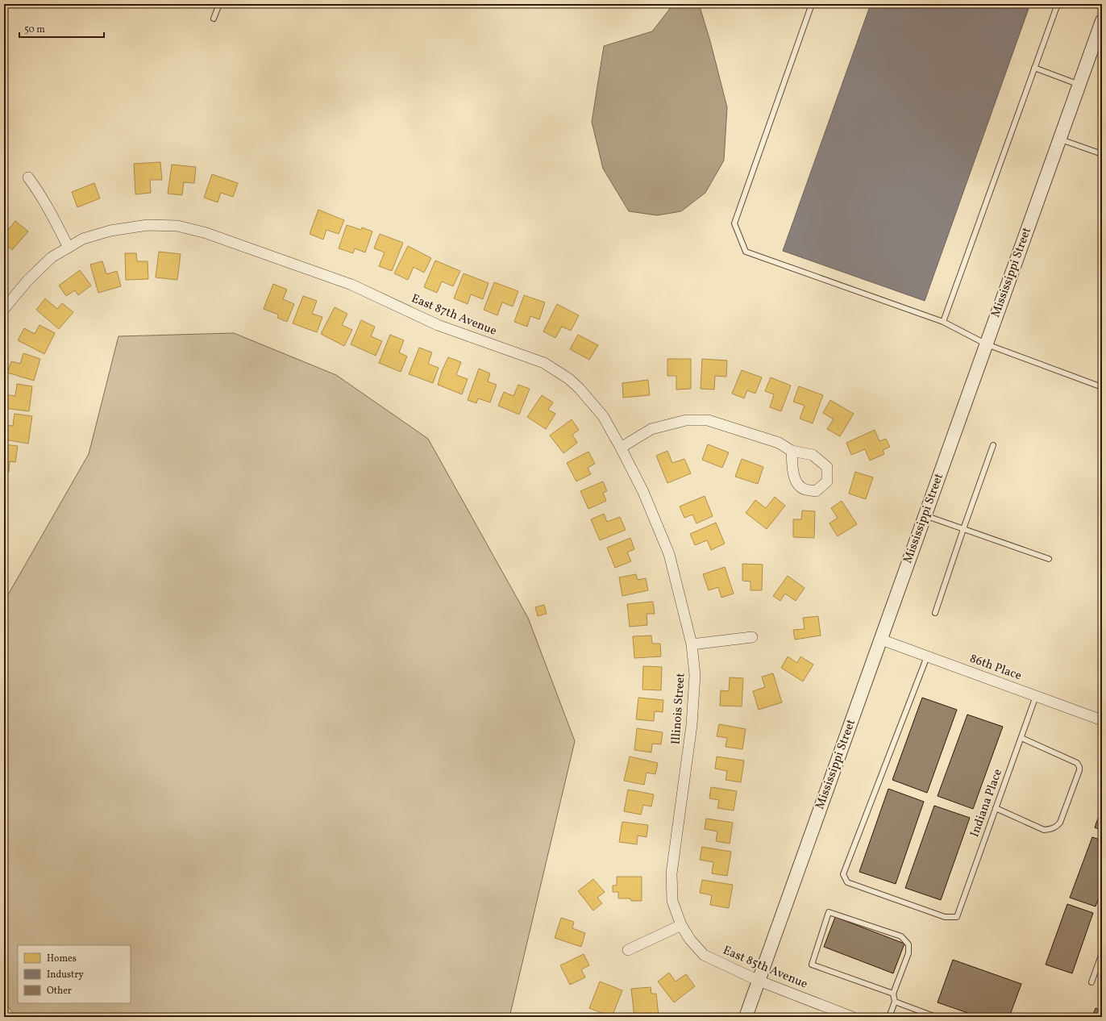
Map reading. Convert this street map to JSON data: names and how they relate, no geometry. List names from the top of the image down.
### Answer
{
  "streets": {
    "street": [
      "Mississippi Street",
      "East 87th Avenue",
      "86th Place",
      "Illinois Street",
      "East 85th Avenue"
    ],
    "lane": ["Indiana Place"]
  },
  "crossings": [
    ["Mississippi Street", "86th Place"],
    ["Mississippi Street", "East 85th Avenue"],
    ["East 87th Avenue", "Illinois Street"],
    ["86th Place", "Indiana Place"],
    ["Illinois Street", "East 85th Avenue"]
  ],
  "legend": ["Homes", "Industry", "Other"],
  "scale_bar": "50 m"
}
